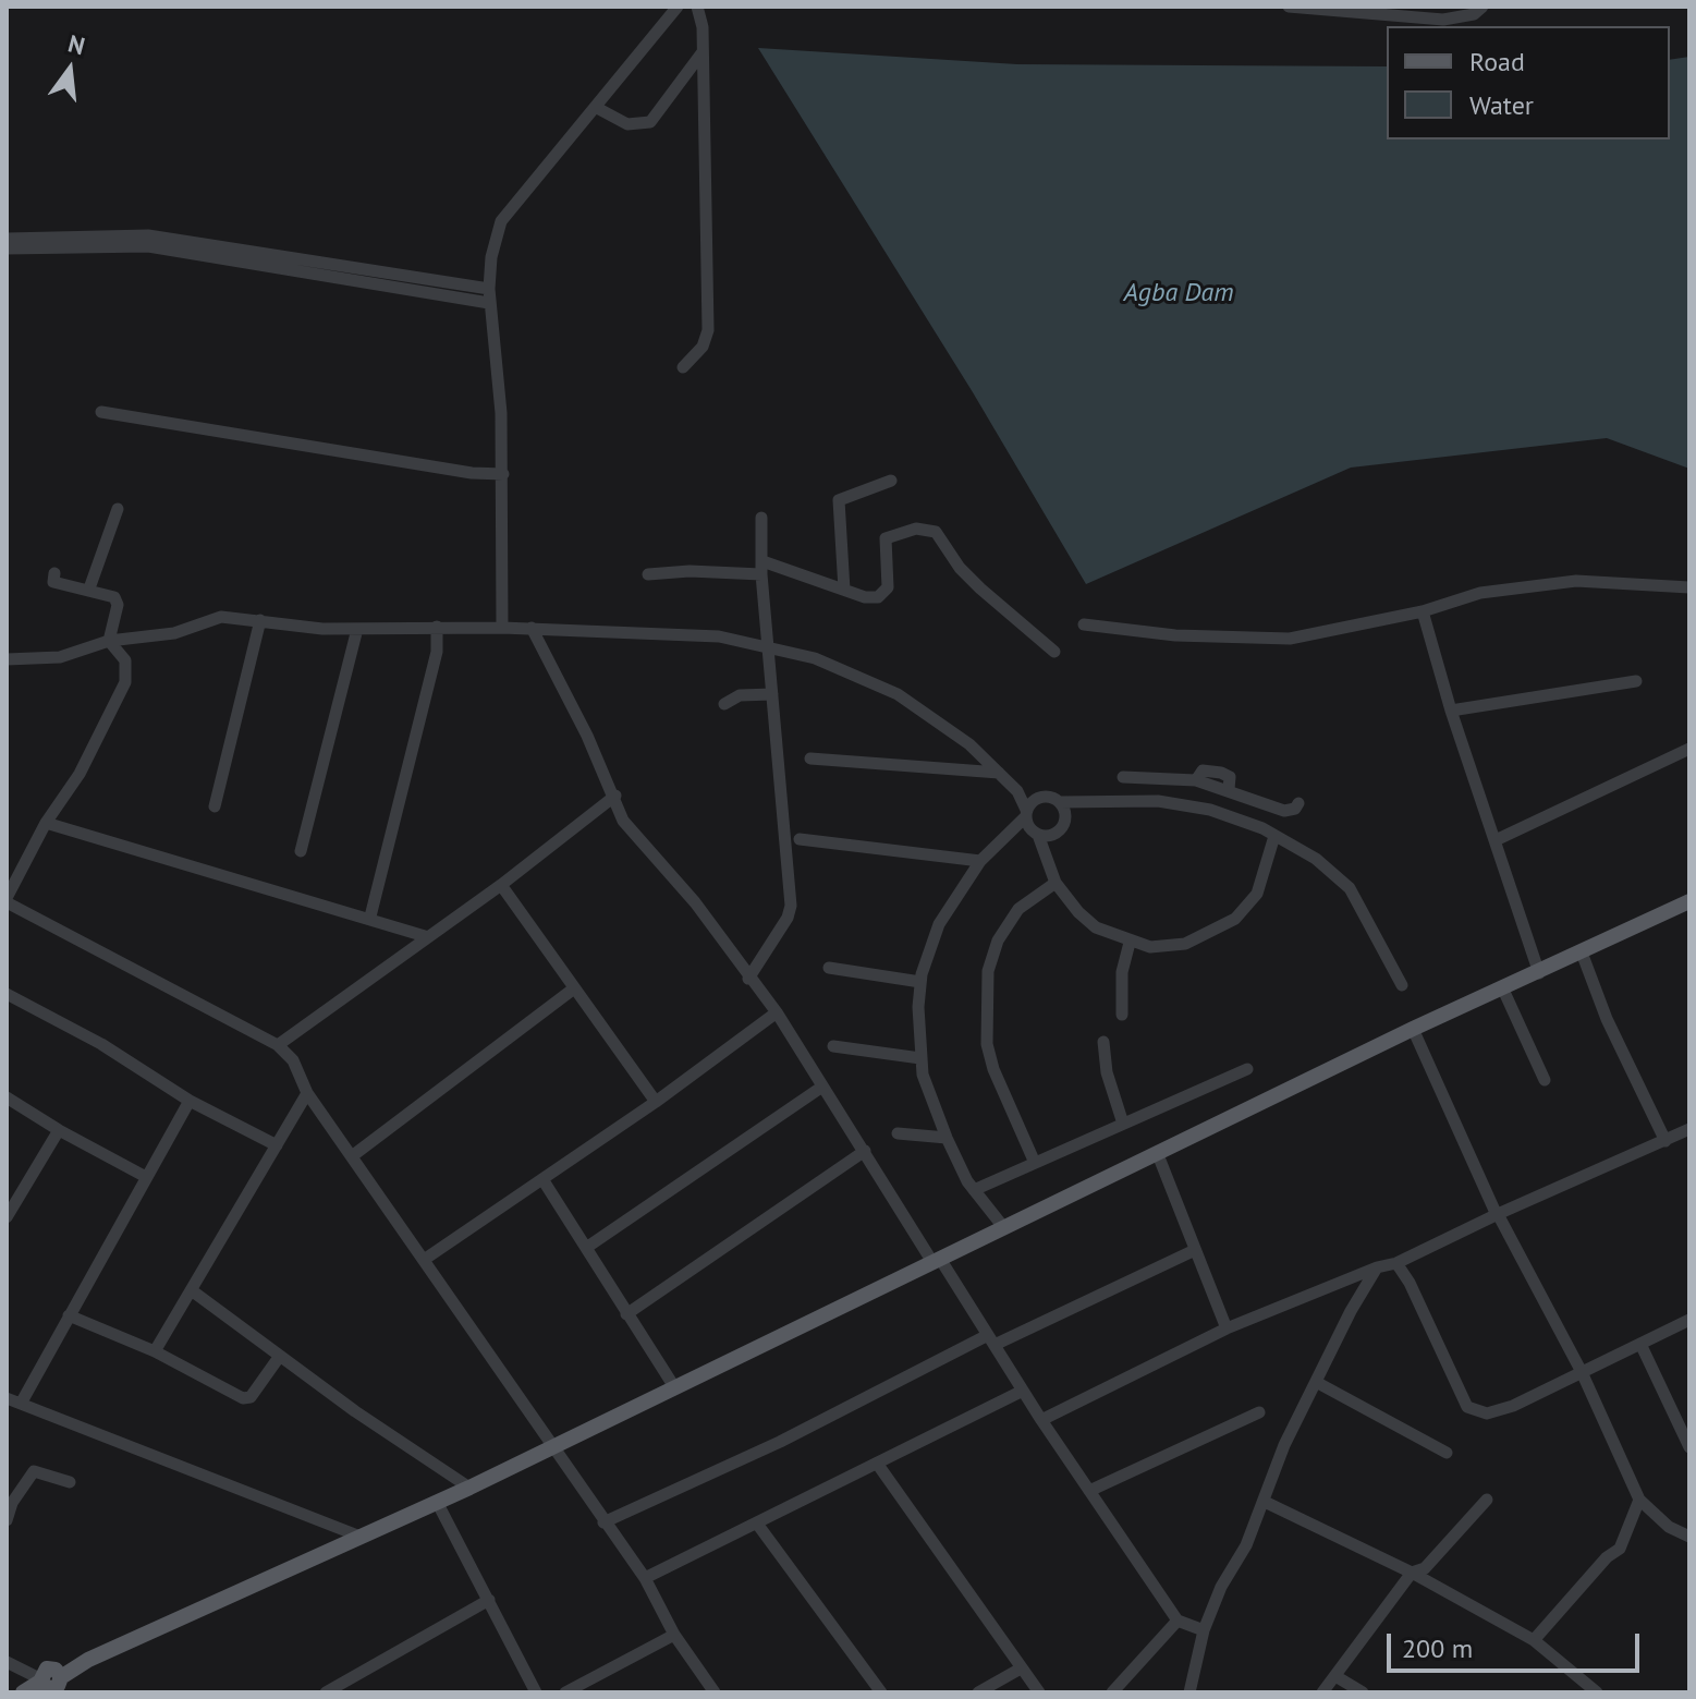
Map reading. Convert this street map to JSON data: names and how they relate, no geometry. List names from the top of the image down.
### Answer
{
  "water": ["Agba Dam"],
  "legend": ["Road", "Water"],
  "scale_bar": "200 m",
  "north": "top"
}
